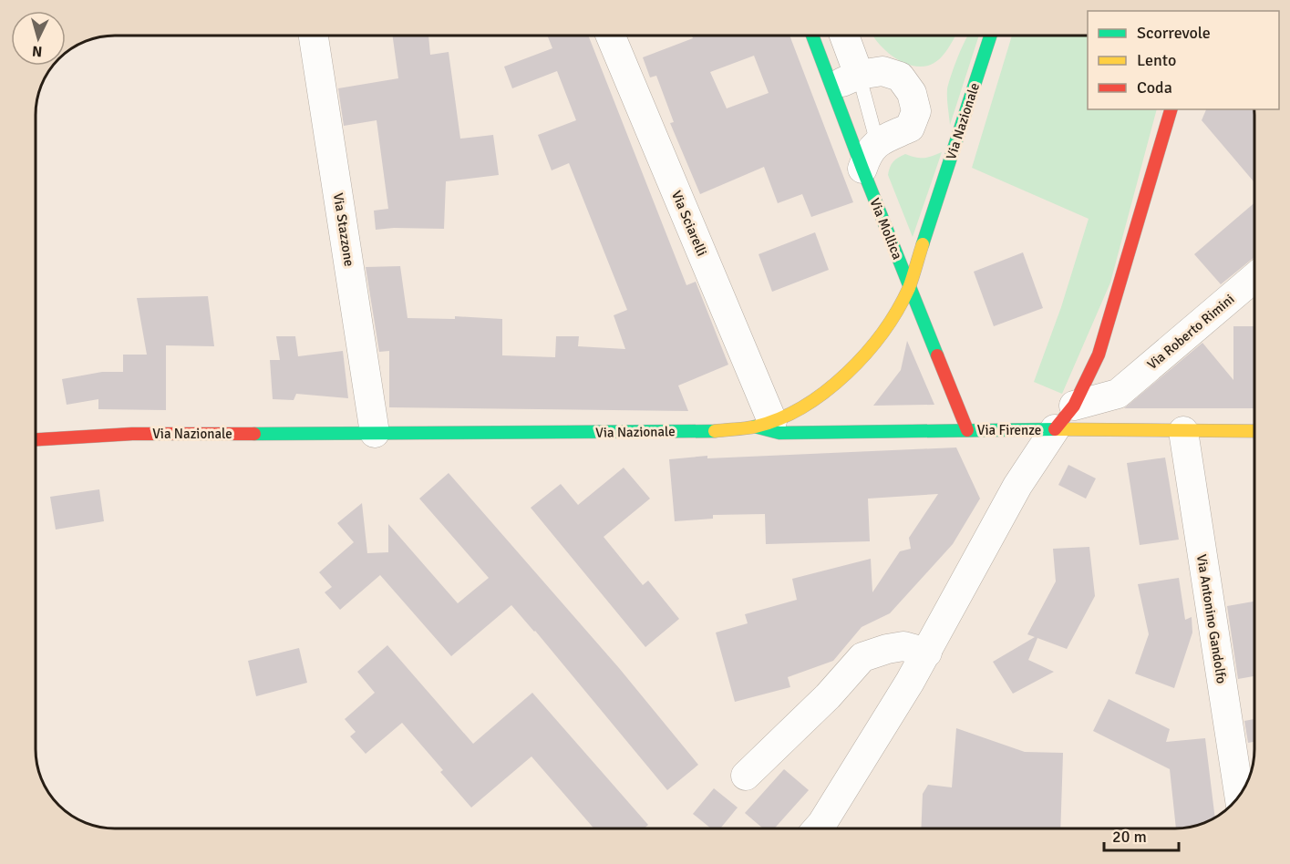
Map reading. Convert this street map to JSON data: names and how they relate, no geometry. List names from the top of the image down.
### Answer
{
  "streets": {
    "street": [
      "Via Nazionale",
      "Via Sciarelli",
      "Via Mollica",
      "Via Stazzone",
      "Via Roberto Rimini",
      "Via Firenze",
      "Via Antonino Gandolfo"
    ]
  },
  "crossings": [
    ["Via Nazionale", "Via Sciarelli"],
    ["Via Nazionale", "Via Mollica"],
    ["Via Nazionale", "Via Stazzone"],
    ["Via Nazionale", "Via Firenze"],
    ["Via Sciarelli", "Via Firenze"],
    ["Via Mollica", "Via Firenze"],
    ["Via Firenze", "Via Antonino Gandolfo"]
  ],
  "legend": ["Scorrevole", "Lento", "Coda"],
  "scale_bar": "20 m",
  "north": "bottom"
}
